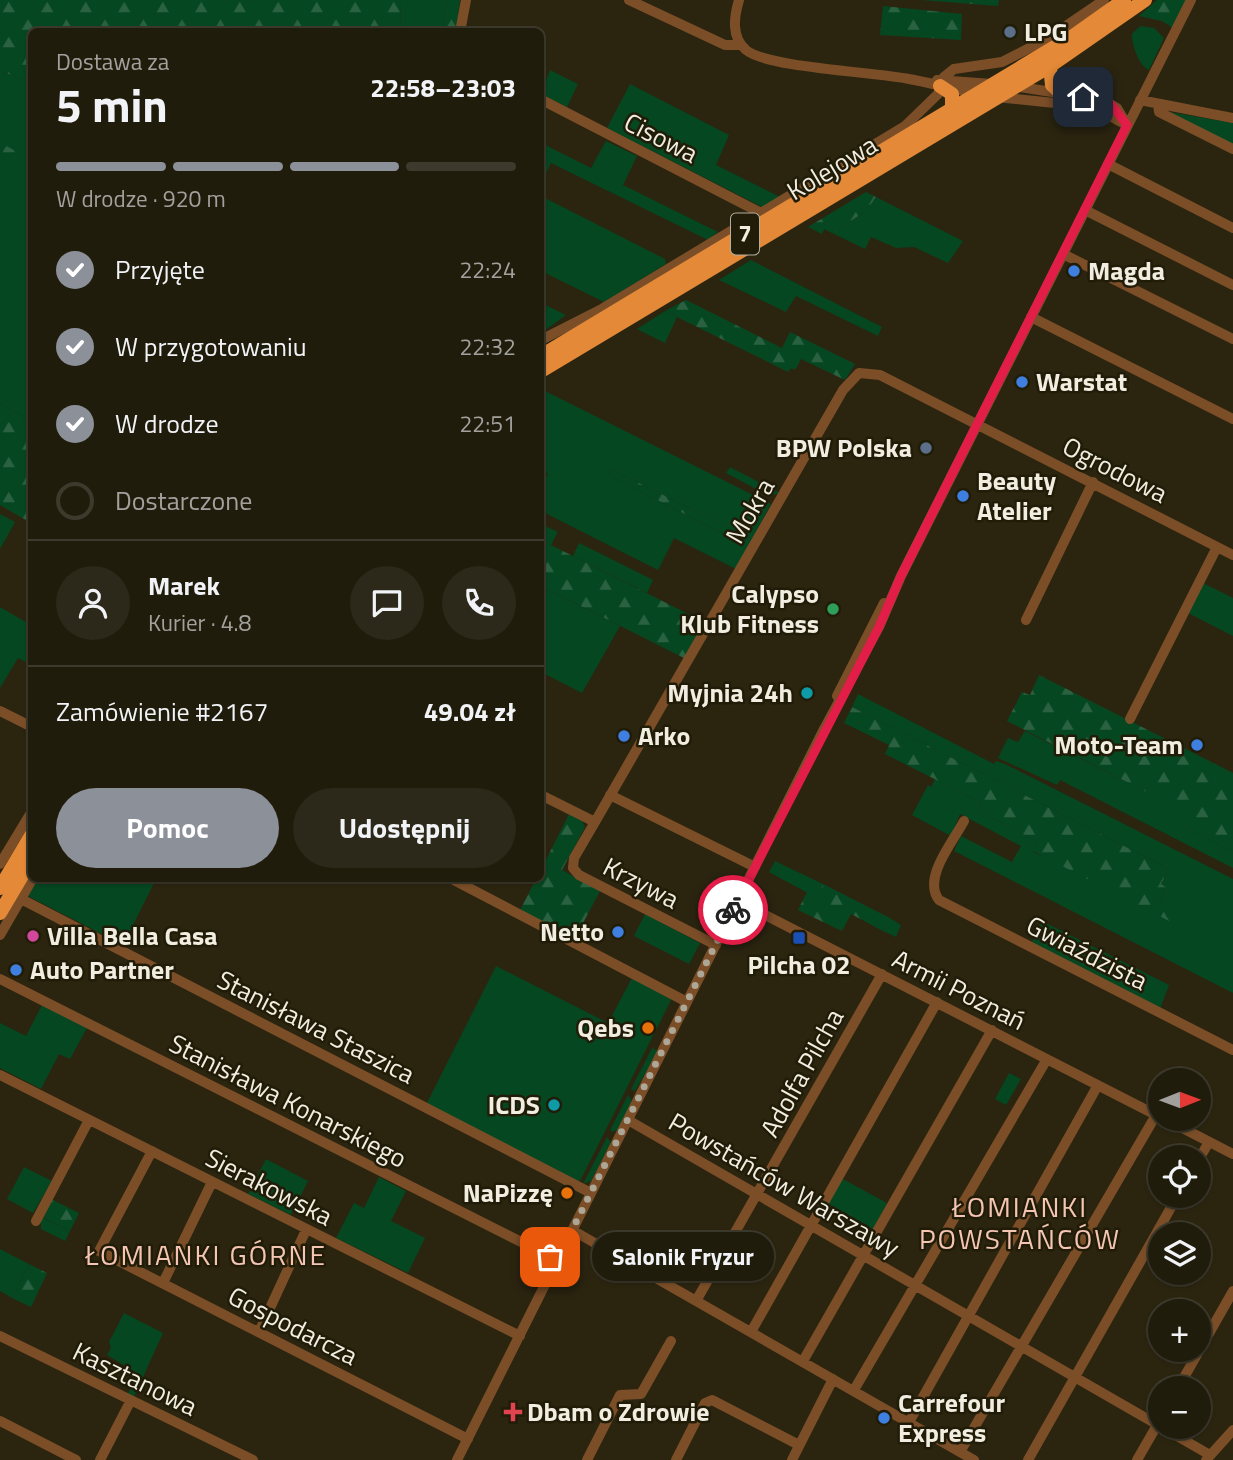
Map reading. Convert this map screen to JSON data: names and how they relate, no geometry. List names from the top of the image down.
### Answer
{
  "streets": {
    "highway": ["Kolejowa", "7"],
    "street": [
      "Cisowa",
      "Ogrodowa",
      "Mokra",
      "Krzywa",
      "Gwiaździsta",
      "Armii Poznań",
      "Stanisława Staszica",
      "Adolfa Pilcha",
      "Stanisława Konarskiego",
      "Powstańców Warszawy",
      "Sierakowska",
      "Gospodarcza",
      "Kasztanowa"
    ]
  },
  "crossings": [
    ["Ogrodowa", "Mokra"],
    ["Mokra", "Krzywa"],
    ["Armii Poznań", "Adolfa Pilcha"],
    ["Adolfa Pilcha", "Powstańców Warszawy"],
    ["Sierakowska", "Gospodarcza"]
  ],
  "districts": ["ŁOMIANKI POWSTAŃCÓW", "ŁOMIANKI GÓRNE"],
  "places": {
    "other": [
      "LPG",
      "Magda",
      "Warstat",
      "BPW Polska",
      "Beauty Atelier",
      "Calypso Klub Fitness",
      "Myjnia 24h",
      "Arko",
      "Moto-Team",
      "Netto",
      "Villa Bella Casa",
      "Auto Partner",
      "Qebs",
      "ICDS",
      "NaPizzę",
      "Salonik Fryzur",
      "Carrefour Express"
    ],
    "transit": ["Pilcha 02"],
    "health": ["Dbam o Zdrowie"]
  },
  "north": "right",
  "page": {
    "heading": ["5 min", "Dostawa za", "22:58–23:03"],
    "panel": [
      "Marek",
      "Kurier · 4.8",
      "Zamówienie #2167",
      "49.04 zł"
    ],
    "bar": "W drodze · 920 m",
    "list": [
      ["Przyjęte", "22:24"],
      ["W przygotowaniu", "22:32"],
      ["W drodze", "22:51"],
      "Dostarczone"
    ],
    "buttons": ["Pomoc", "Udostępnij"],
    "map_buttons": ["+", "−"],
    "bubble": "Salonik Fryzur"
  }
}
